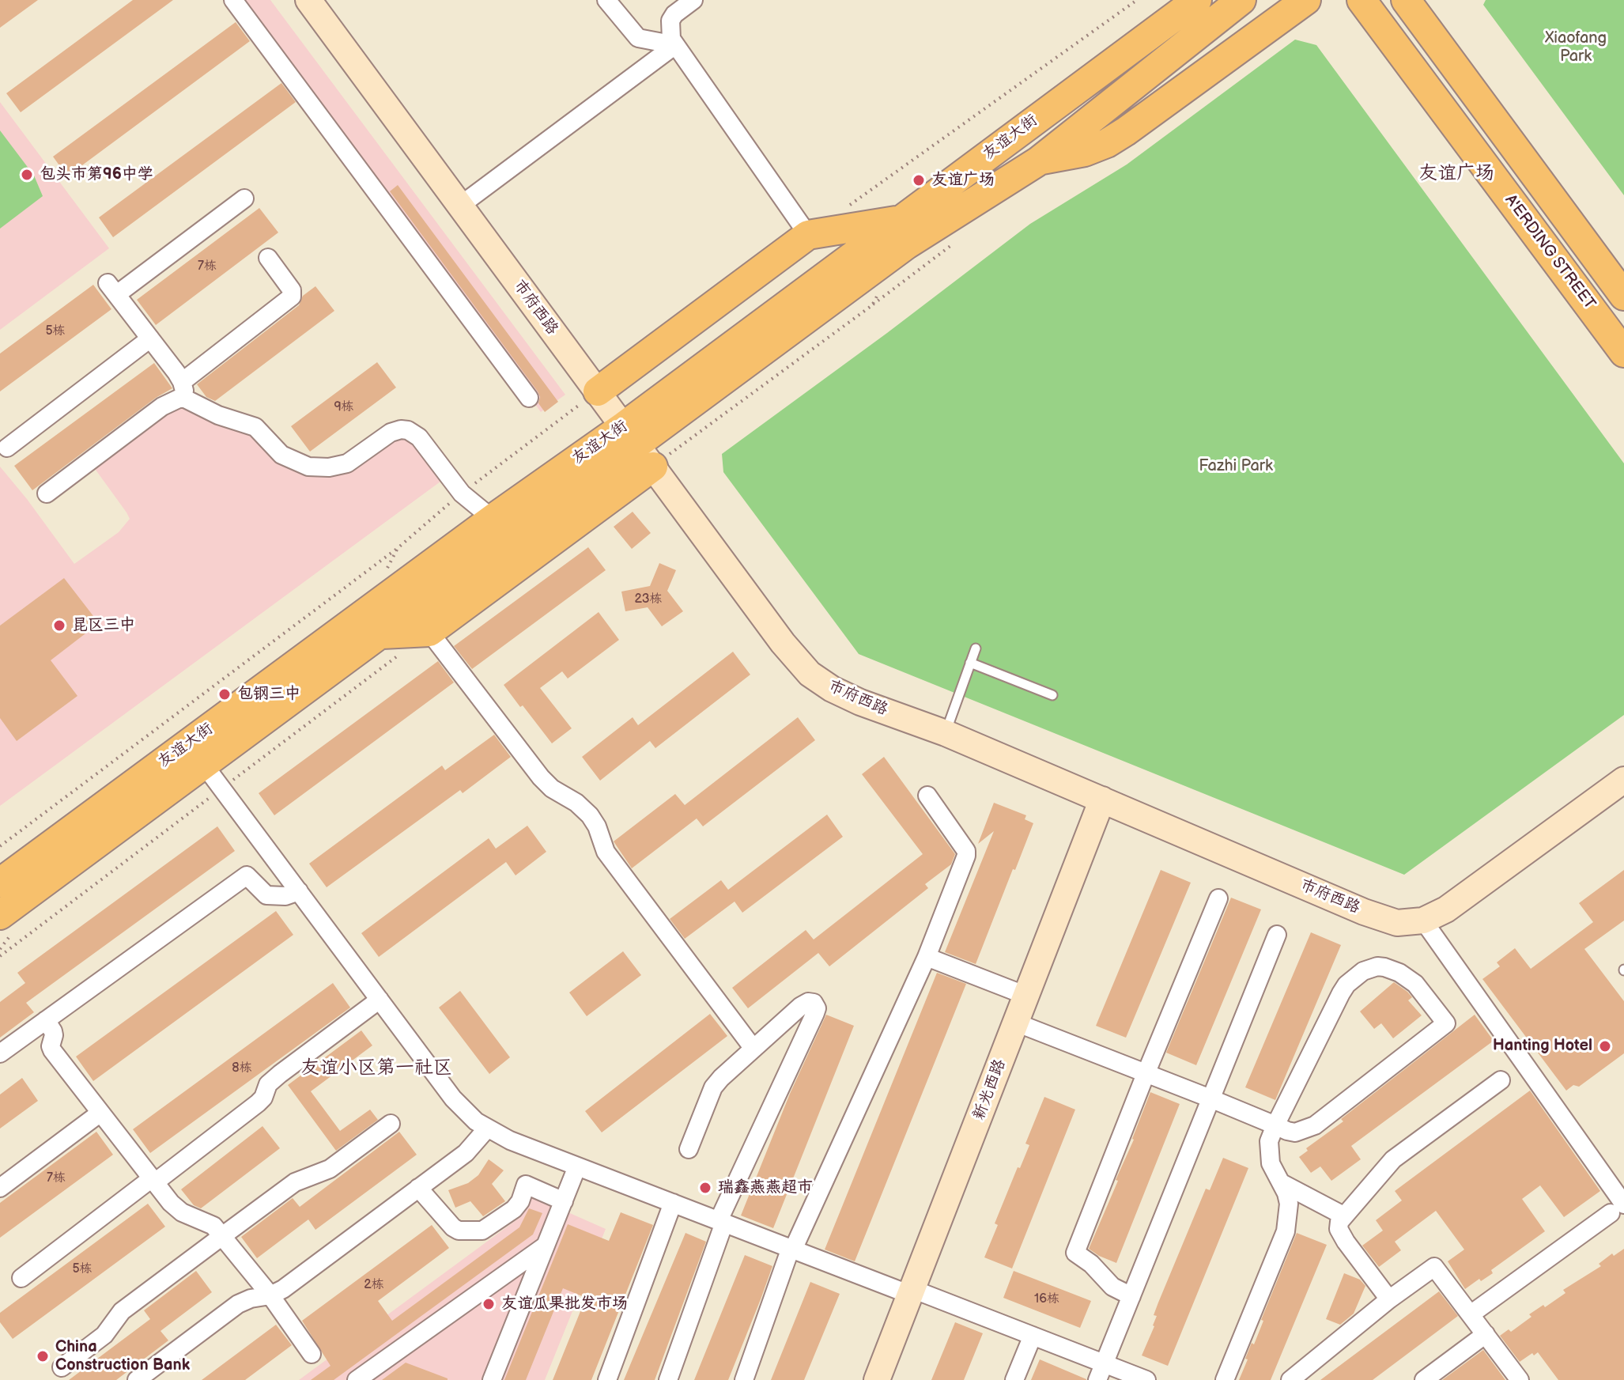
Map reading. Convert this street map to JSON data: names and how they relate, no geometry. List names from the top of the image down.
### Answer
{
  "streets": {
    "main road": ["友谊大街", "A'ERDING STREET"],
    "street": ["市府西路", "新光西路"]
  },
  "crossings": [
    ["友谊大街", "市府西路"],
    ["市府西路", "新光西路"]
  ],
  "districts": ["友谊广场", "友谊小区第一社区"],
  "parks": ["Xiaofang Park", "Fazhi Park"],
  "places": [
    "包头市第96中学",
    "友谊广场",
    "昆区三中",
    "包钢三中",
    "Hanting Hotel",
    "瑞鑫燕燕超市",
    "友谊瓜果批发市场",
    "China Construction Bank"
  ],
  "house_numbers": [
    "7栋",
    "5栋",
    "9栋",
    "23栋",
    "8栋",
    "7栋",
    "5栋",
    "2栋",
    "16栋"
  ]
}
